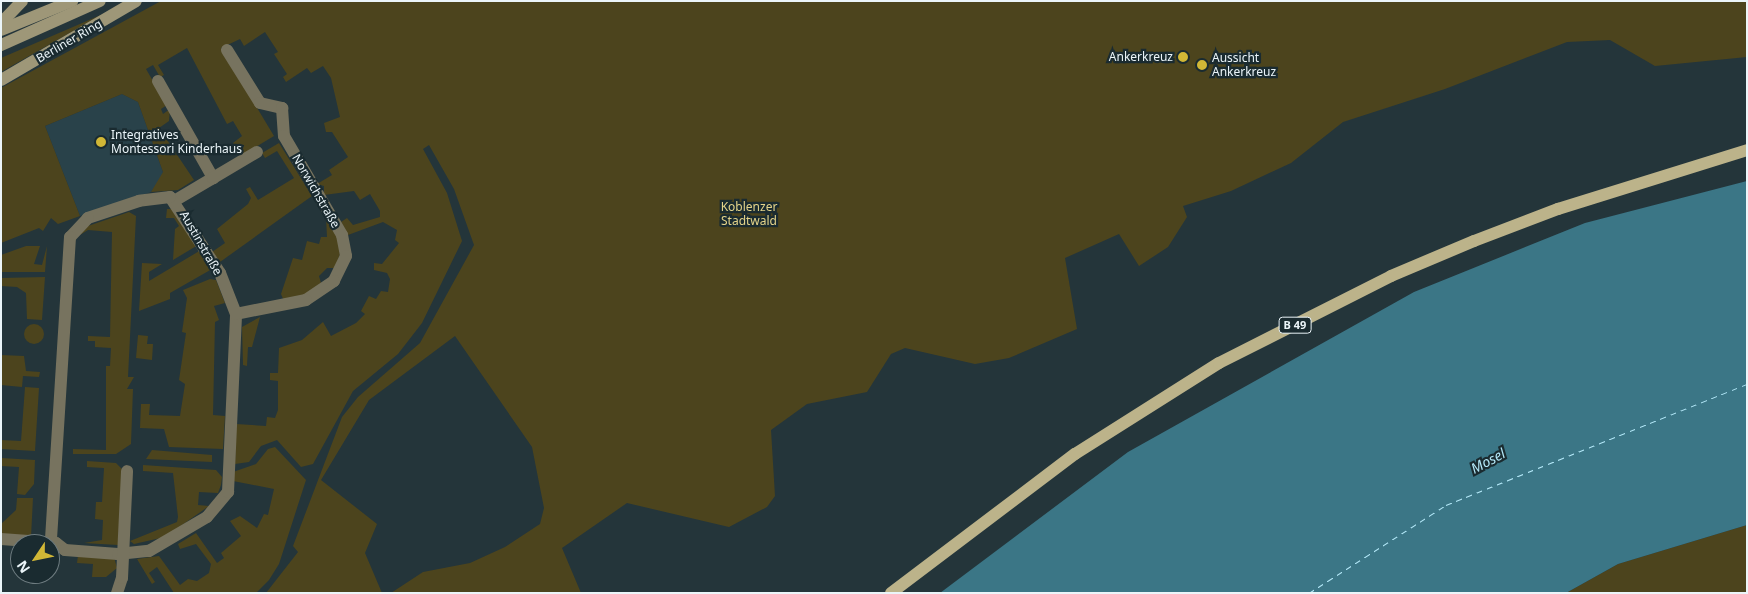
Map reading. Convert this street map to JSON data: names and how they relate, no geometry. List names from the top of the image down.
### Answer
{
  "streets": {
    "main road": ["B 49"],
    "street": ["Berliner Ring", "Norwichstraße", "Austinstraße"]
  },
  "crossings": [
    ["Norwichstraße", "Austinstraße"]
  ],
  "water": ["Mosel"],
  "parks": ["Koblenzer Stadtwald"],
  "places": ["Ankerkreuz", "Aussicht Ankerkreuz", "Integratives Montessori Kinderhaus"],
  "north": "bottom left"
}
